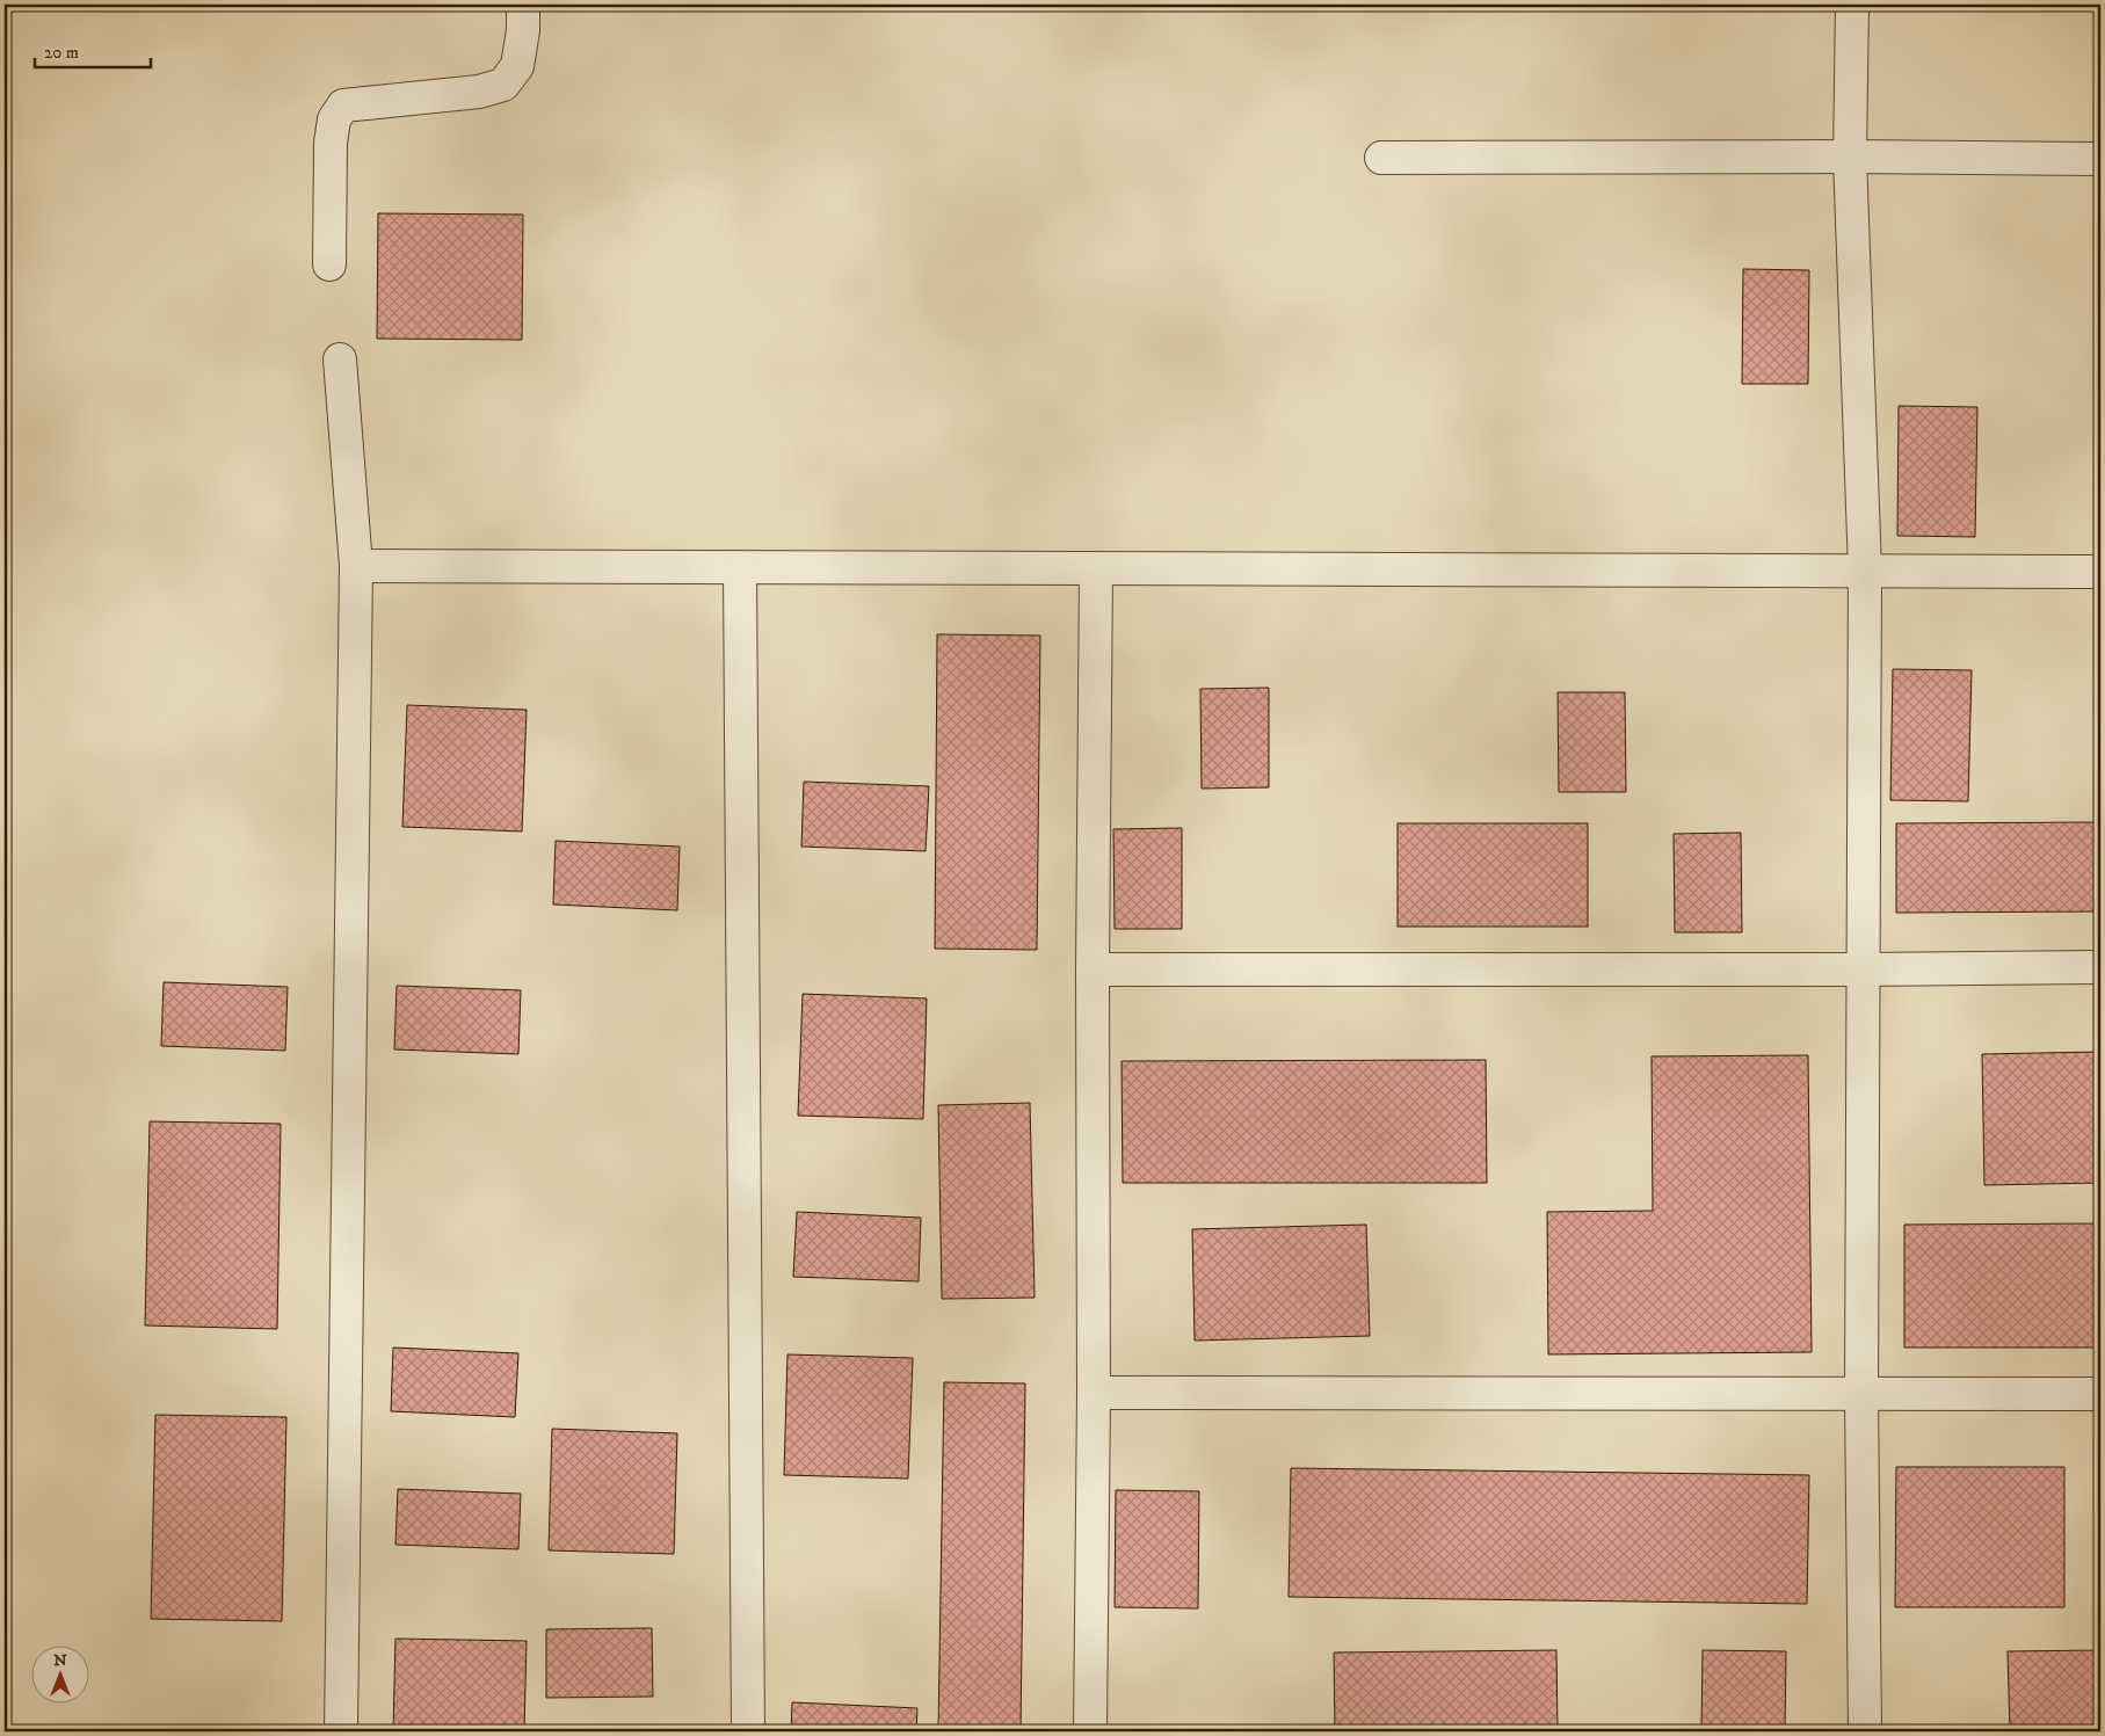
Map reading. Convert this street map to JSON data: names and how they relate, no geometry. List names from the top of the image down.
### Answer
{
  "scale_bar": "20 m",
  "north": "top"
}
